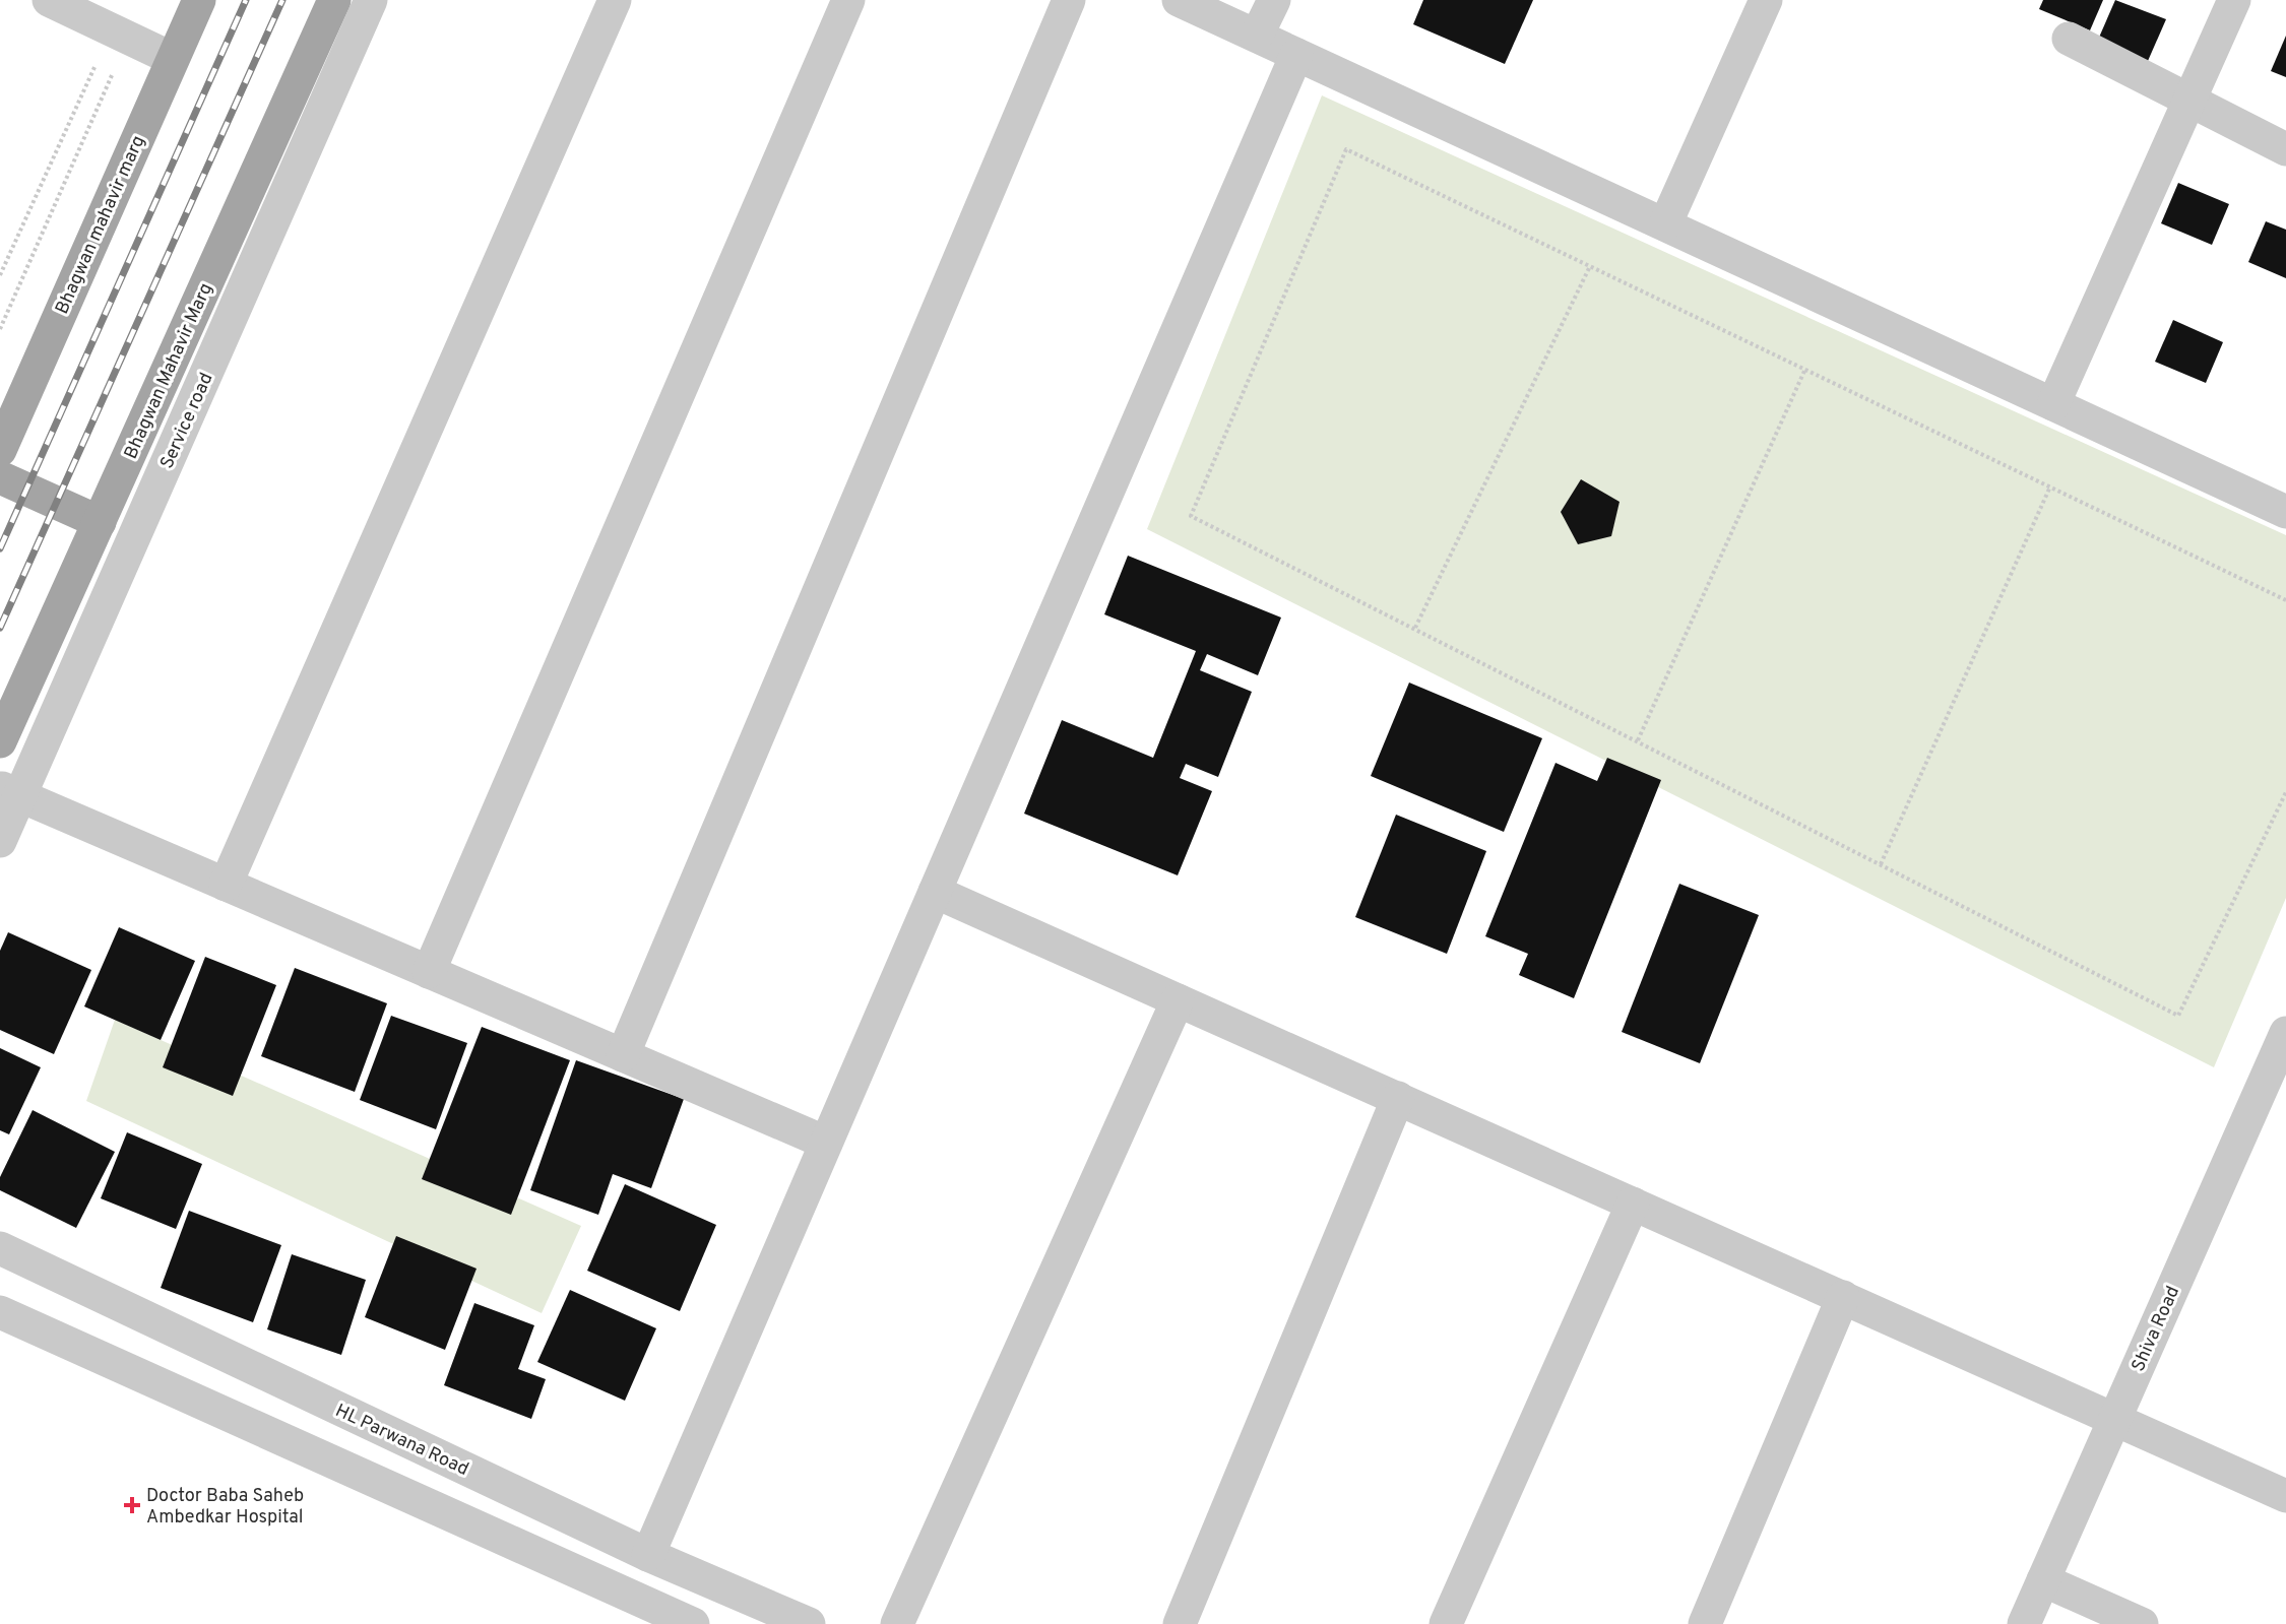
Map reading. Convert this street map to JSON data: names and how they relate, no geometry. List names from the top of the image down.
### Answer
{
  "streets": {
    "main road": ["Bhagwan mahavir marg", "Bhagwan Mahavir Marg"],
    "street": ["Service road", "Shiva Road", "HL Parwana Road"]
  },
  "places": {
    "health": ["Doctor Baba Saheb Ambedkar Hospital"]
  }
}
